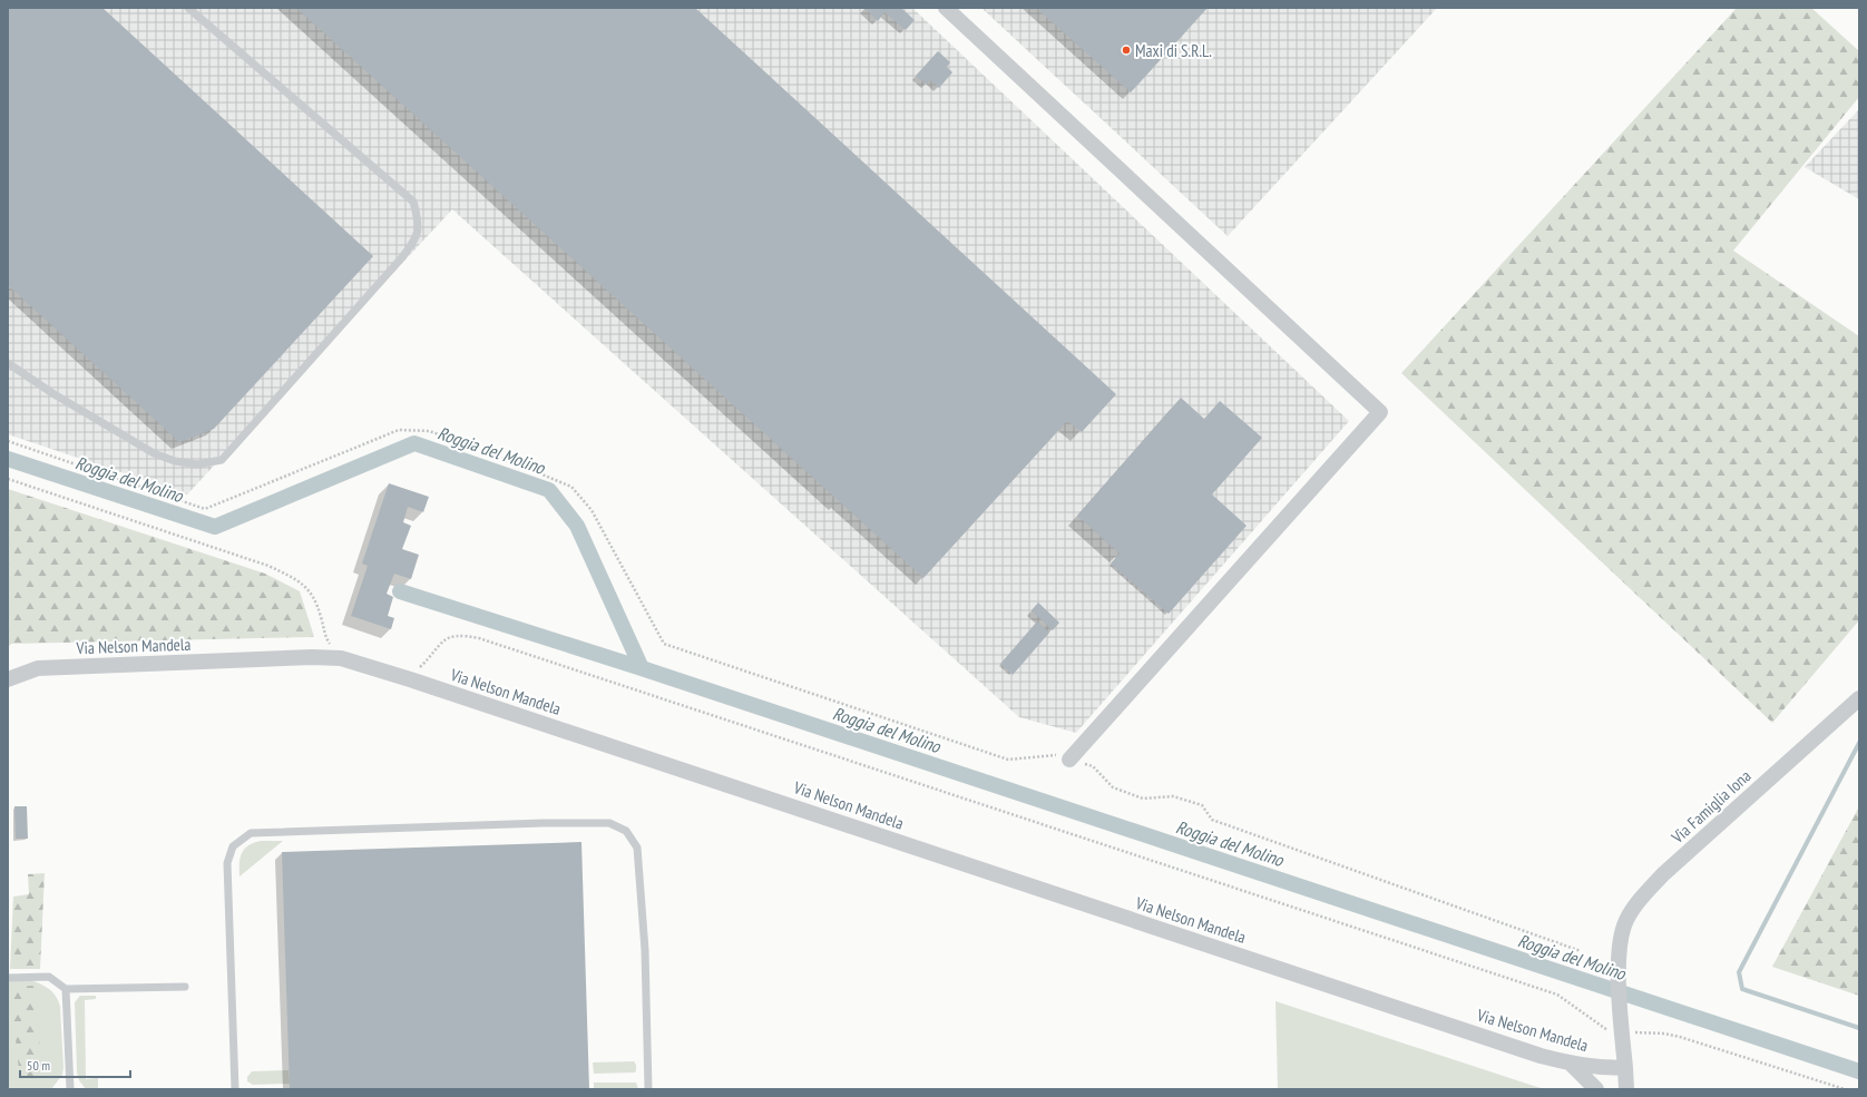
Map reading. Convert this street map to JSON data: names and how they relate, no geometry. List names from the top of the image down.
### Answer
{
  "streets": {
    "street": ["Via Nelson Mandela", "Via Famiglia Iona"]
  },
  "water": ["Roggia del Molino"],
  "places": ["Maxi di S.R.L."],
  "scale_bar": "50 m"
}
